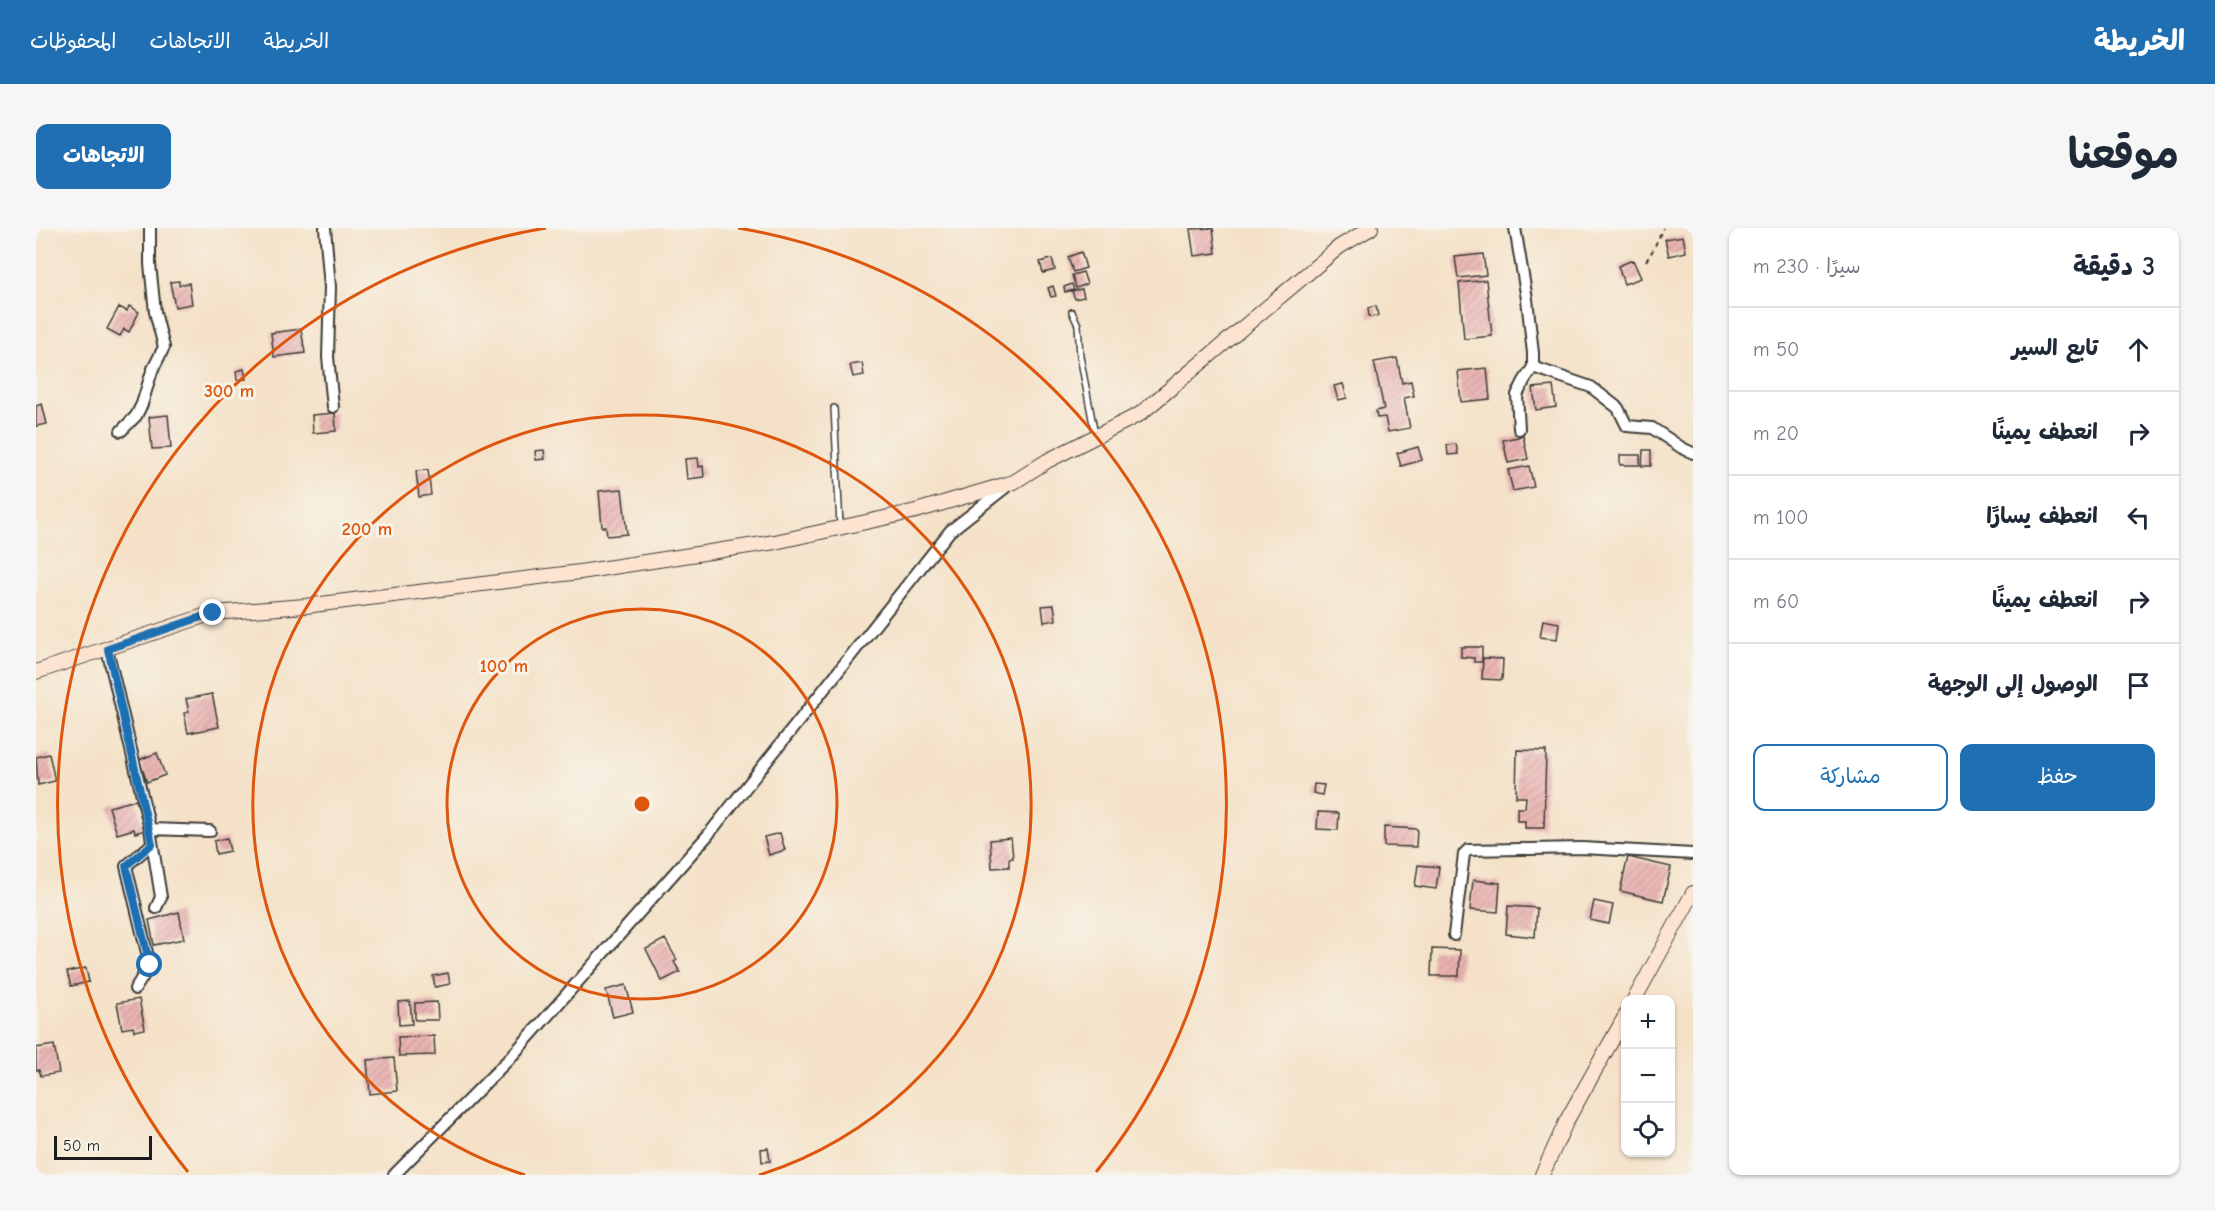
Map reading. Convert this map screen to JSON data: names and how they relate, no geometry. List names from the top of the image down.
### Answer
{
  "scale_bar": "50 m",
  "page": {
    "header": "الخريطة",
    "nav": ["الخريطة", "الاتجاهات", "المحفوظات"],
    "title": "موقعنا",
    "buttons": [
      "الاتجاهات",
      ["حفظ", "مشاركة"]
    ],
    "heading": ["3 دقيقة", "سيرًا · 230 m"],
    "list": [
      ["تابع السير", "50 m"],
      ["انعطف يمينًا", "20 m"],
      ["انعطف يسارًا", "100 m"],
      ["انعطف يمينًا", "60 m"],
      "الوصول إلى الوجهة"
    ],
    "map_buttons": ["+", "−"],
    "scale": "50 m"
  },
  "rings": ["300 m", "200 m", "100 m"]
}
